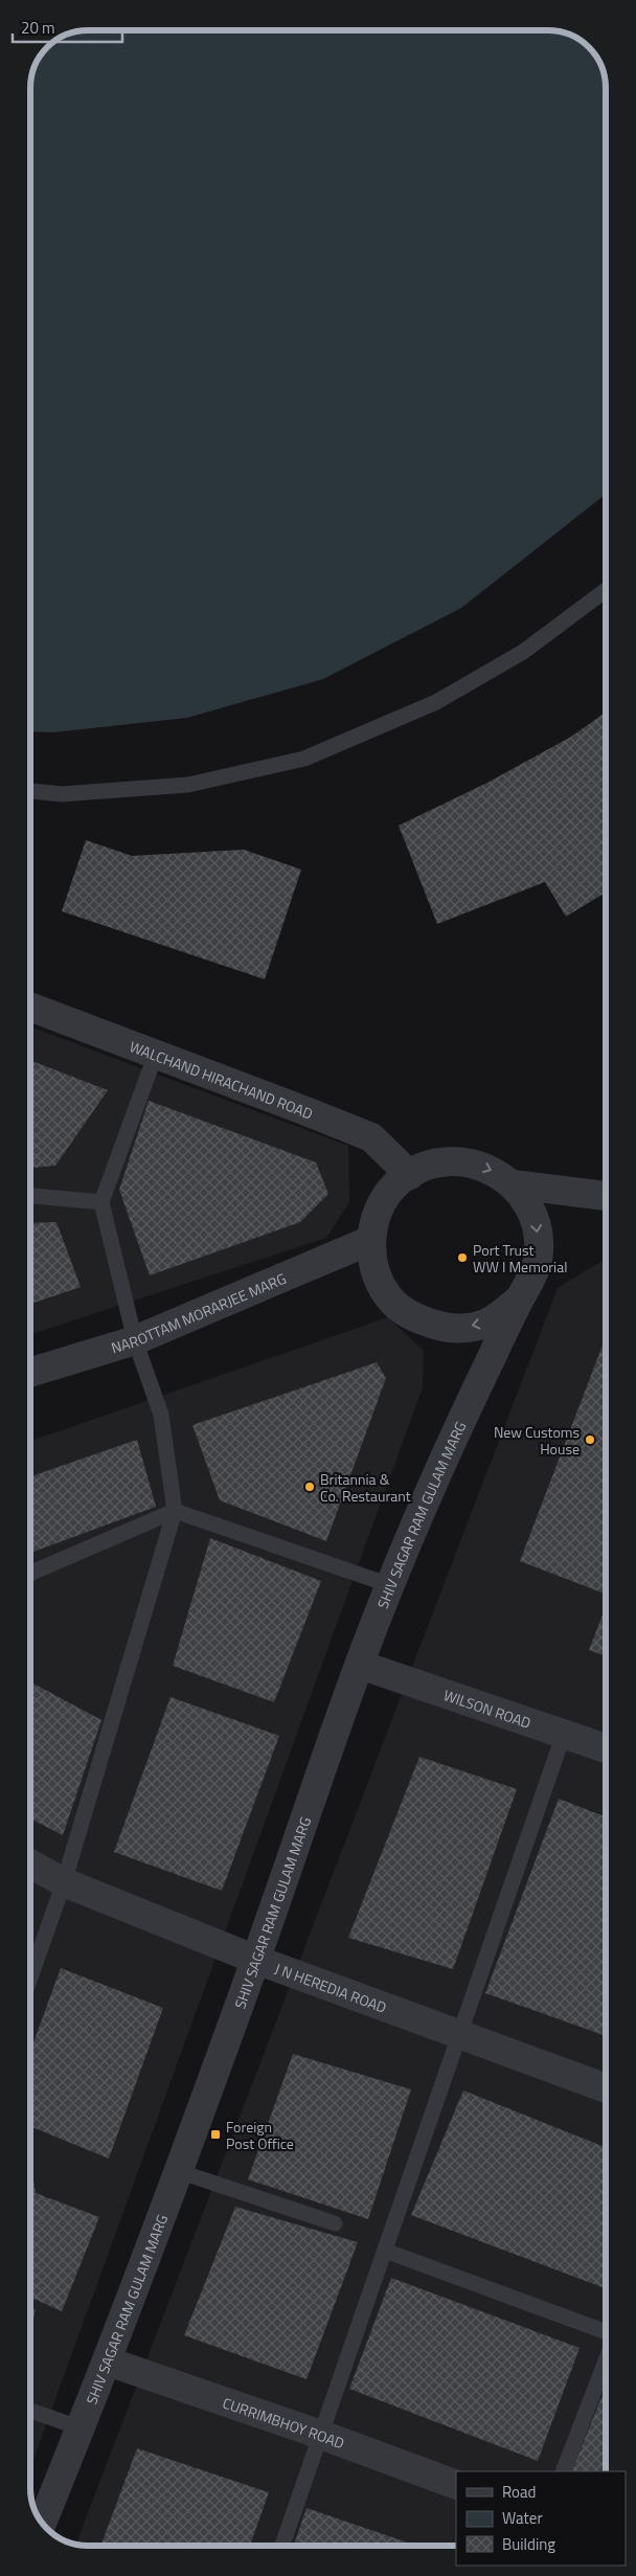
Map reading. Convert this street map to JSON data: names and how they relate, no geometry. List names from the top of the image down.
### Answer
{
  "streets": {
    "street": [
      "WALCHAND HIRACHAND ROAD",
      "NAROTTAM MORARJEE MARG",
      "SHIV SAGAR RAM GULAM MARG",
      "WILSON ROAD",
      "J N HEREDIA ROAD",
      "CURRIMBHOY ROAD"
    ]
  },
  "crossings": [
    ["WALCHAND HIRACHAND ROAD", "NAROTTAM MORARJEE MARG"],
    ["WALCHAND HIRACHAND ROAD", "SHIV SAGAR RAM GULAM MARG"],
    ["NAROTTAM MORARJEE MARG", "SHIV SAGAR RAM GULAM MARG"],
    ["SHIV SAGAR RAM GULAM MARG", "WILSON ROAD"],
    ["SHIV SAGAR RAM GULAM MARG", "J N HEREDIA ROAD"],
    ["SHIV SAGAR RAM GULAM MARG", "CURRIMBHOY ROAD"]
  ],
  "places": {
    "other": ["Port Trust WW I Memorial", "New Customs House", "Britannia & Co. Restaurant"],
    "transit": ["Foreign Post Office"]
  },
  "legend": ["Road", "Water", "Building"],
  "scale_bar": "20 m"
}
